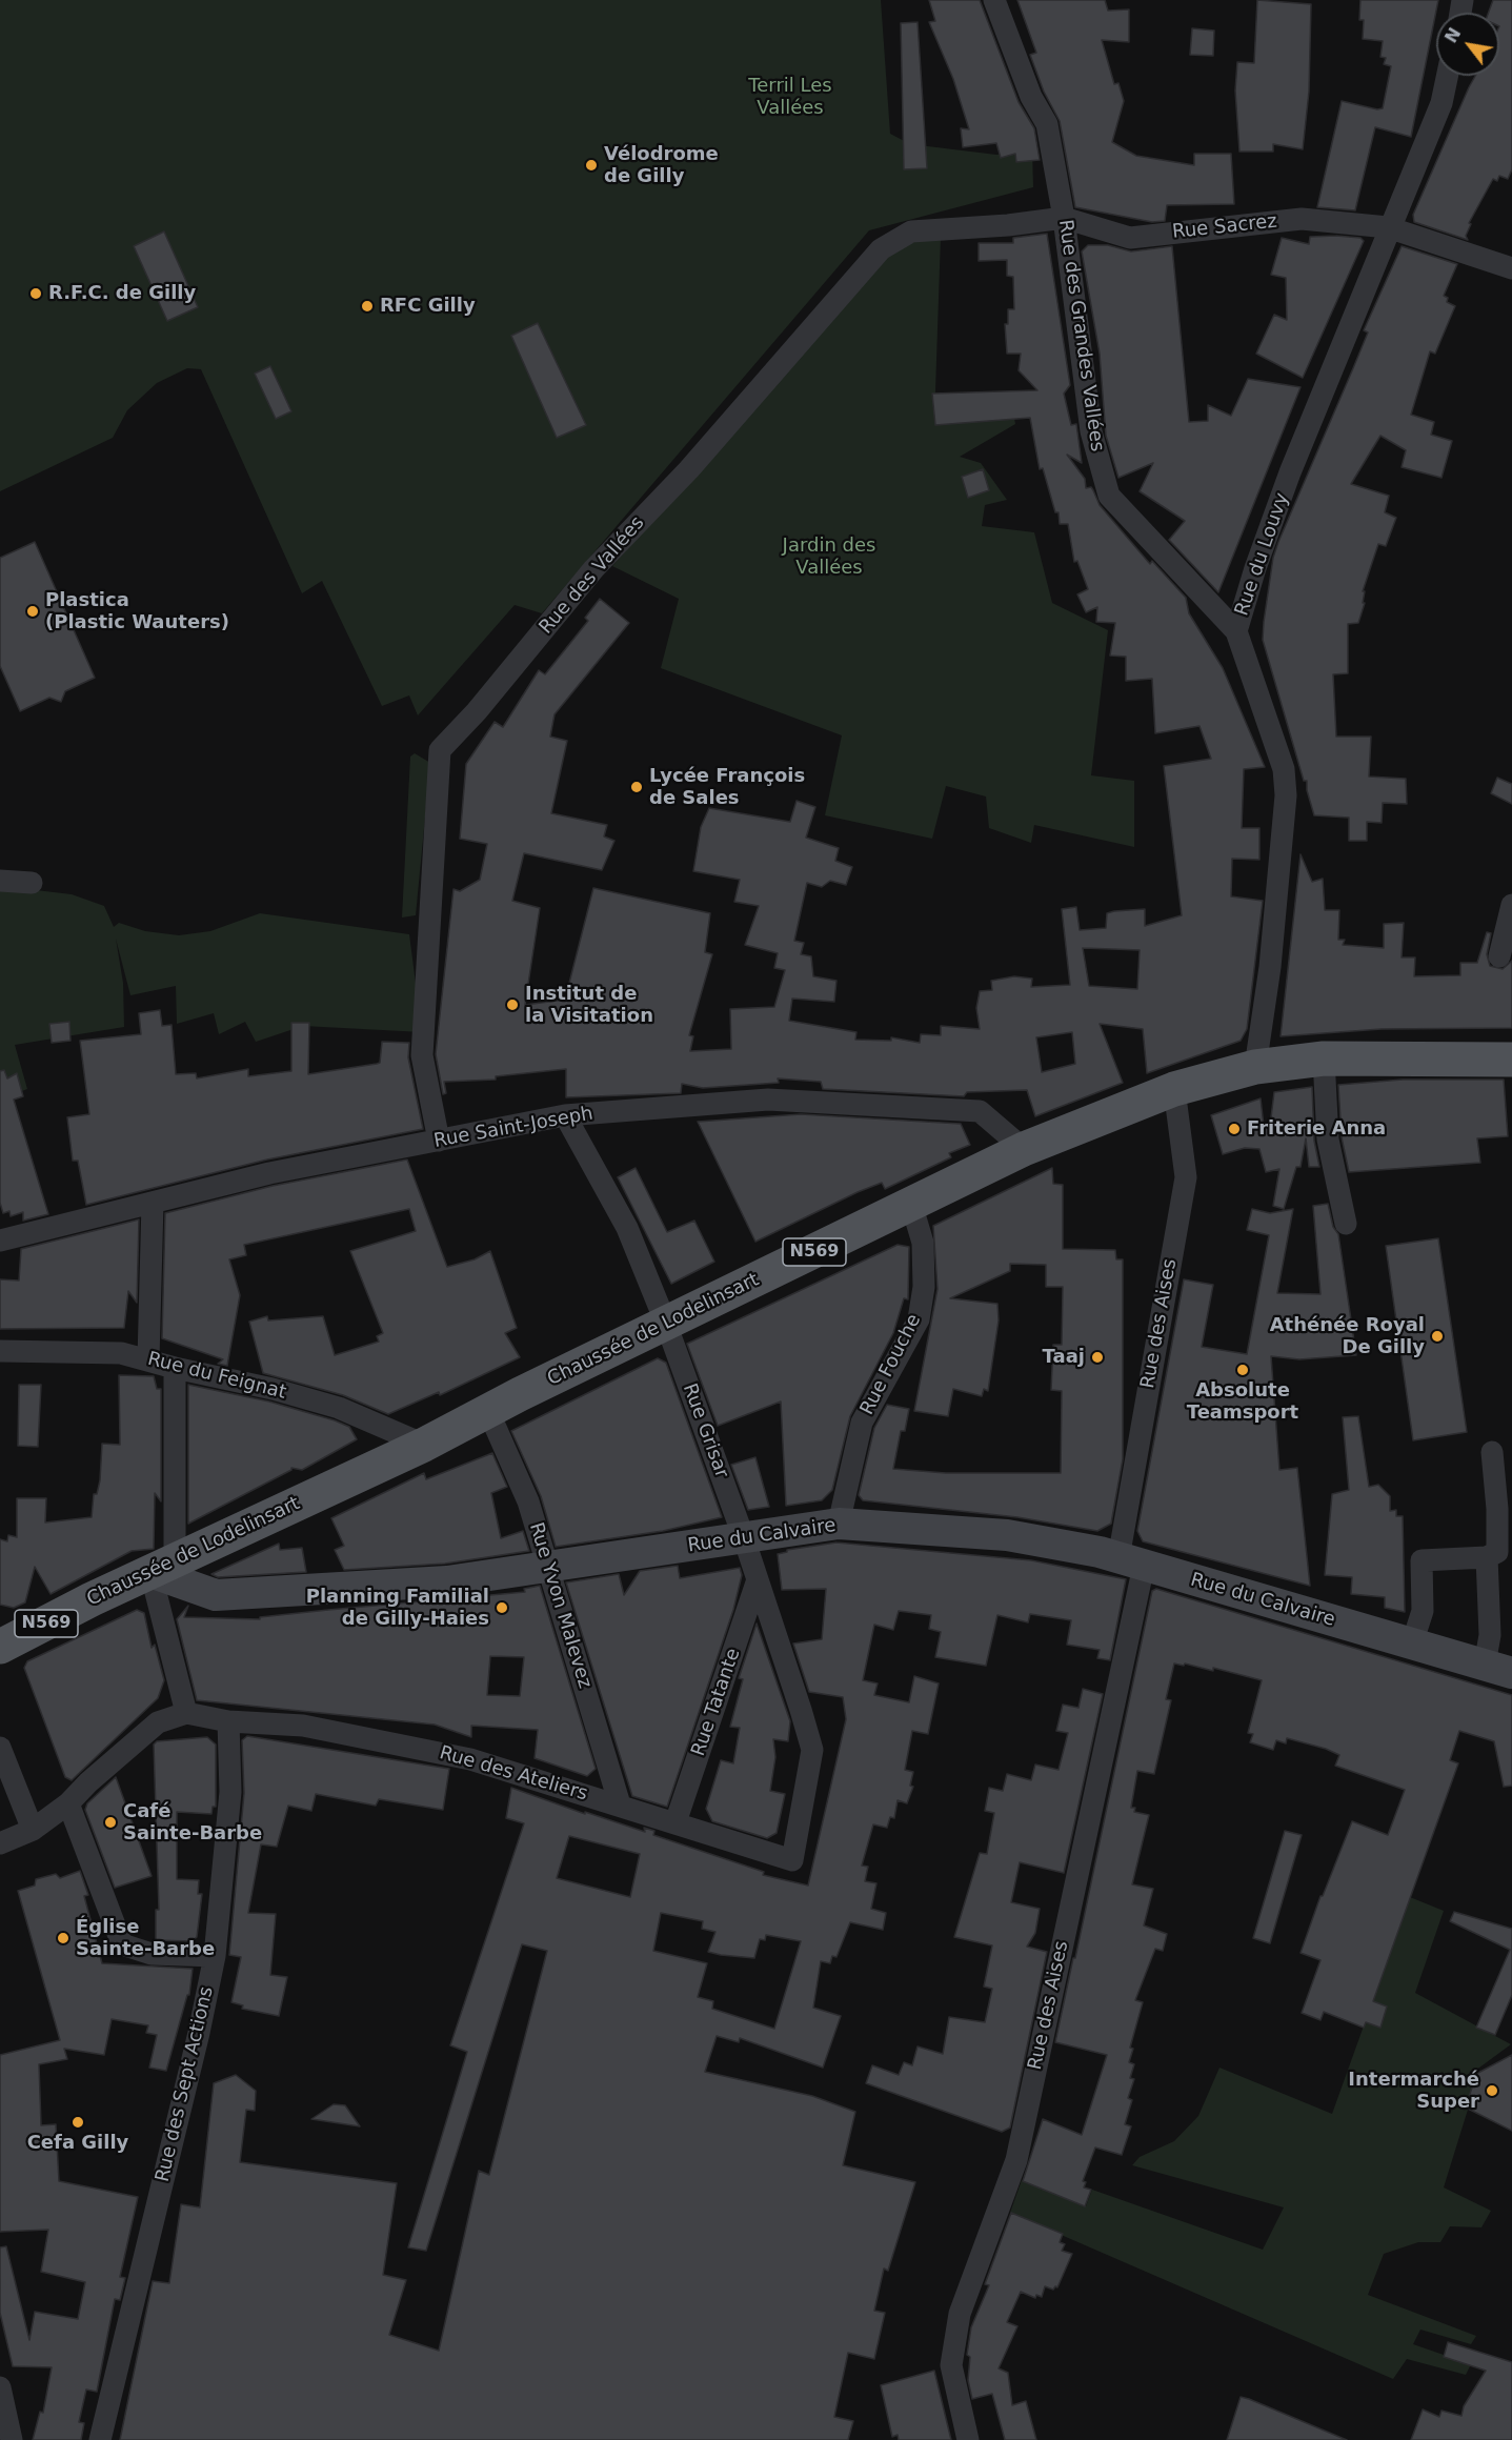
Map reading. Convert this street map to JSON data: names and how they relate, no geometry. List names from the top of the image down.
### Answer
{
  "streets": {
    "main road": ["N569", "Chaussée de Lodelinsart", "Rue du Calvaire"],
    "street": [
      "Rue Sacrez",
      "Rue des Grandes Vallées",
      "Rue du Louvy",
      "Rue des Vallées",
      "Rue Saint-Joseph",
      "Rue des Aises",
      "Rue Fouche",
      "Rue du Feignat",
      "Rue Grisar",
      "Rue Yvon Malevez",
      "Rue Tatante",
      "Rue des Ateliers",
      "Rue des Sept Actions"
    ]
  },
  "crossings": [
    ["Rue Sacrez", "Rue des Grandes Vallées"],
    ["Rue Sacrez", "Rue du Louvy"],
    ["Rue Sacrez", "Rue des Vallées"],
    ["Rue des Grandes Vallées", "Rue du Louvy"],
    ["Rue des Grandes Vallées", "Rue des Vallées"],
    ["Rue du Louvy", "Chaussée de Lodelinsart"],
    ["Rue des Vallées", "Rue Saint-Joseph"],
    ["Rue Saint-Joseph", "Chaussée de Lodelinsart"],
    ["Rue Saint-Joseph", "Rue Grisar"],
    ["Rue des Aises", "Chaussée de Lodelinsart"],
    ["Rue des Aises", "Rue du Calvaire"],
    ["Chaussée de Lodelinsart", "Rue Fouche"],
    ["Chaussée de Lodelinsart", "Rue du Feignat"],
    ["Chaussée de Lodelinsart", "Rue Grisar"],
    ["Chaussée de Lodelinsart", "Rue du Calvaire"],
    ["Chaussée de Lodelinsart", "Rue Yvon Malevez"],
    ["Rue Fouche", "Rue du Calvaire"],
    ["Rue Grisar", "Rue du Calvaire"],
    ["Rue Grisar", "Rue Tatante"],
    ["Rue Grisar", "Rue des Ateliers"],
    ["Rue du Calvaire", "Rue Yvon Malevez"],
    ["Rue Yvon Malevez", "Rue des Ateliers"],
    ["Rue Tatante", "Rue des Ateliers"],
    ["Rue des Ateliers", "Rue des Sept Actions"]
  ],
  "parks": ["Terril Les Vallées", "Jardin des Vallées"],
  "places": [
    "Vélodrome de Gilly",
    "R.F.C. de Gilly",
    "RFC Gilly",
    "Plastica (Plastic Wauters)",
    "Lycée François de Sales",
    "Institut de la Visitation",
    "Friterie Anna",
    "Athénée Royal De Gilly",
    "Taaj",
    "Absolute Teamsport",
    "Planning Familial de Gilly-Haies",
    "Café Sainte-Barbe",
    "Église Sainte-Barbe",
    "Intermarché Super",
    "Cefa Gilly"
  ],
  "north": "top left"
}
